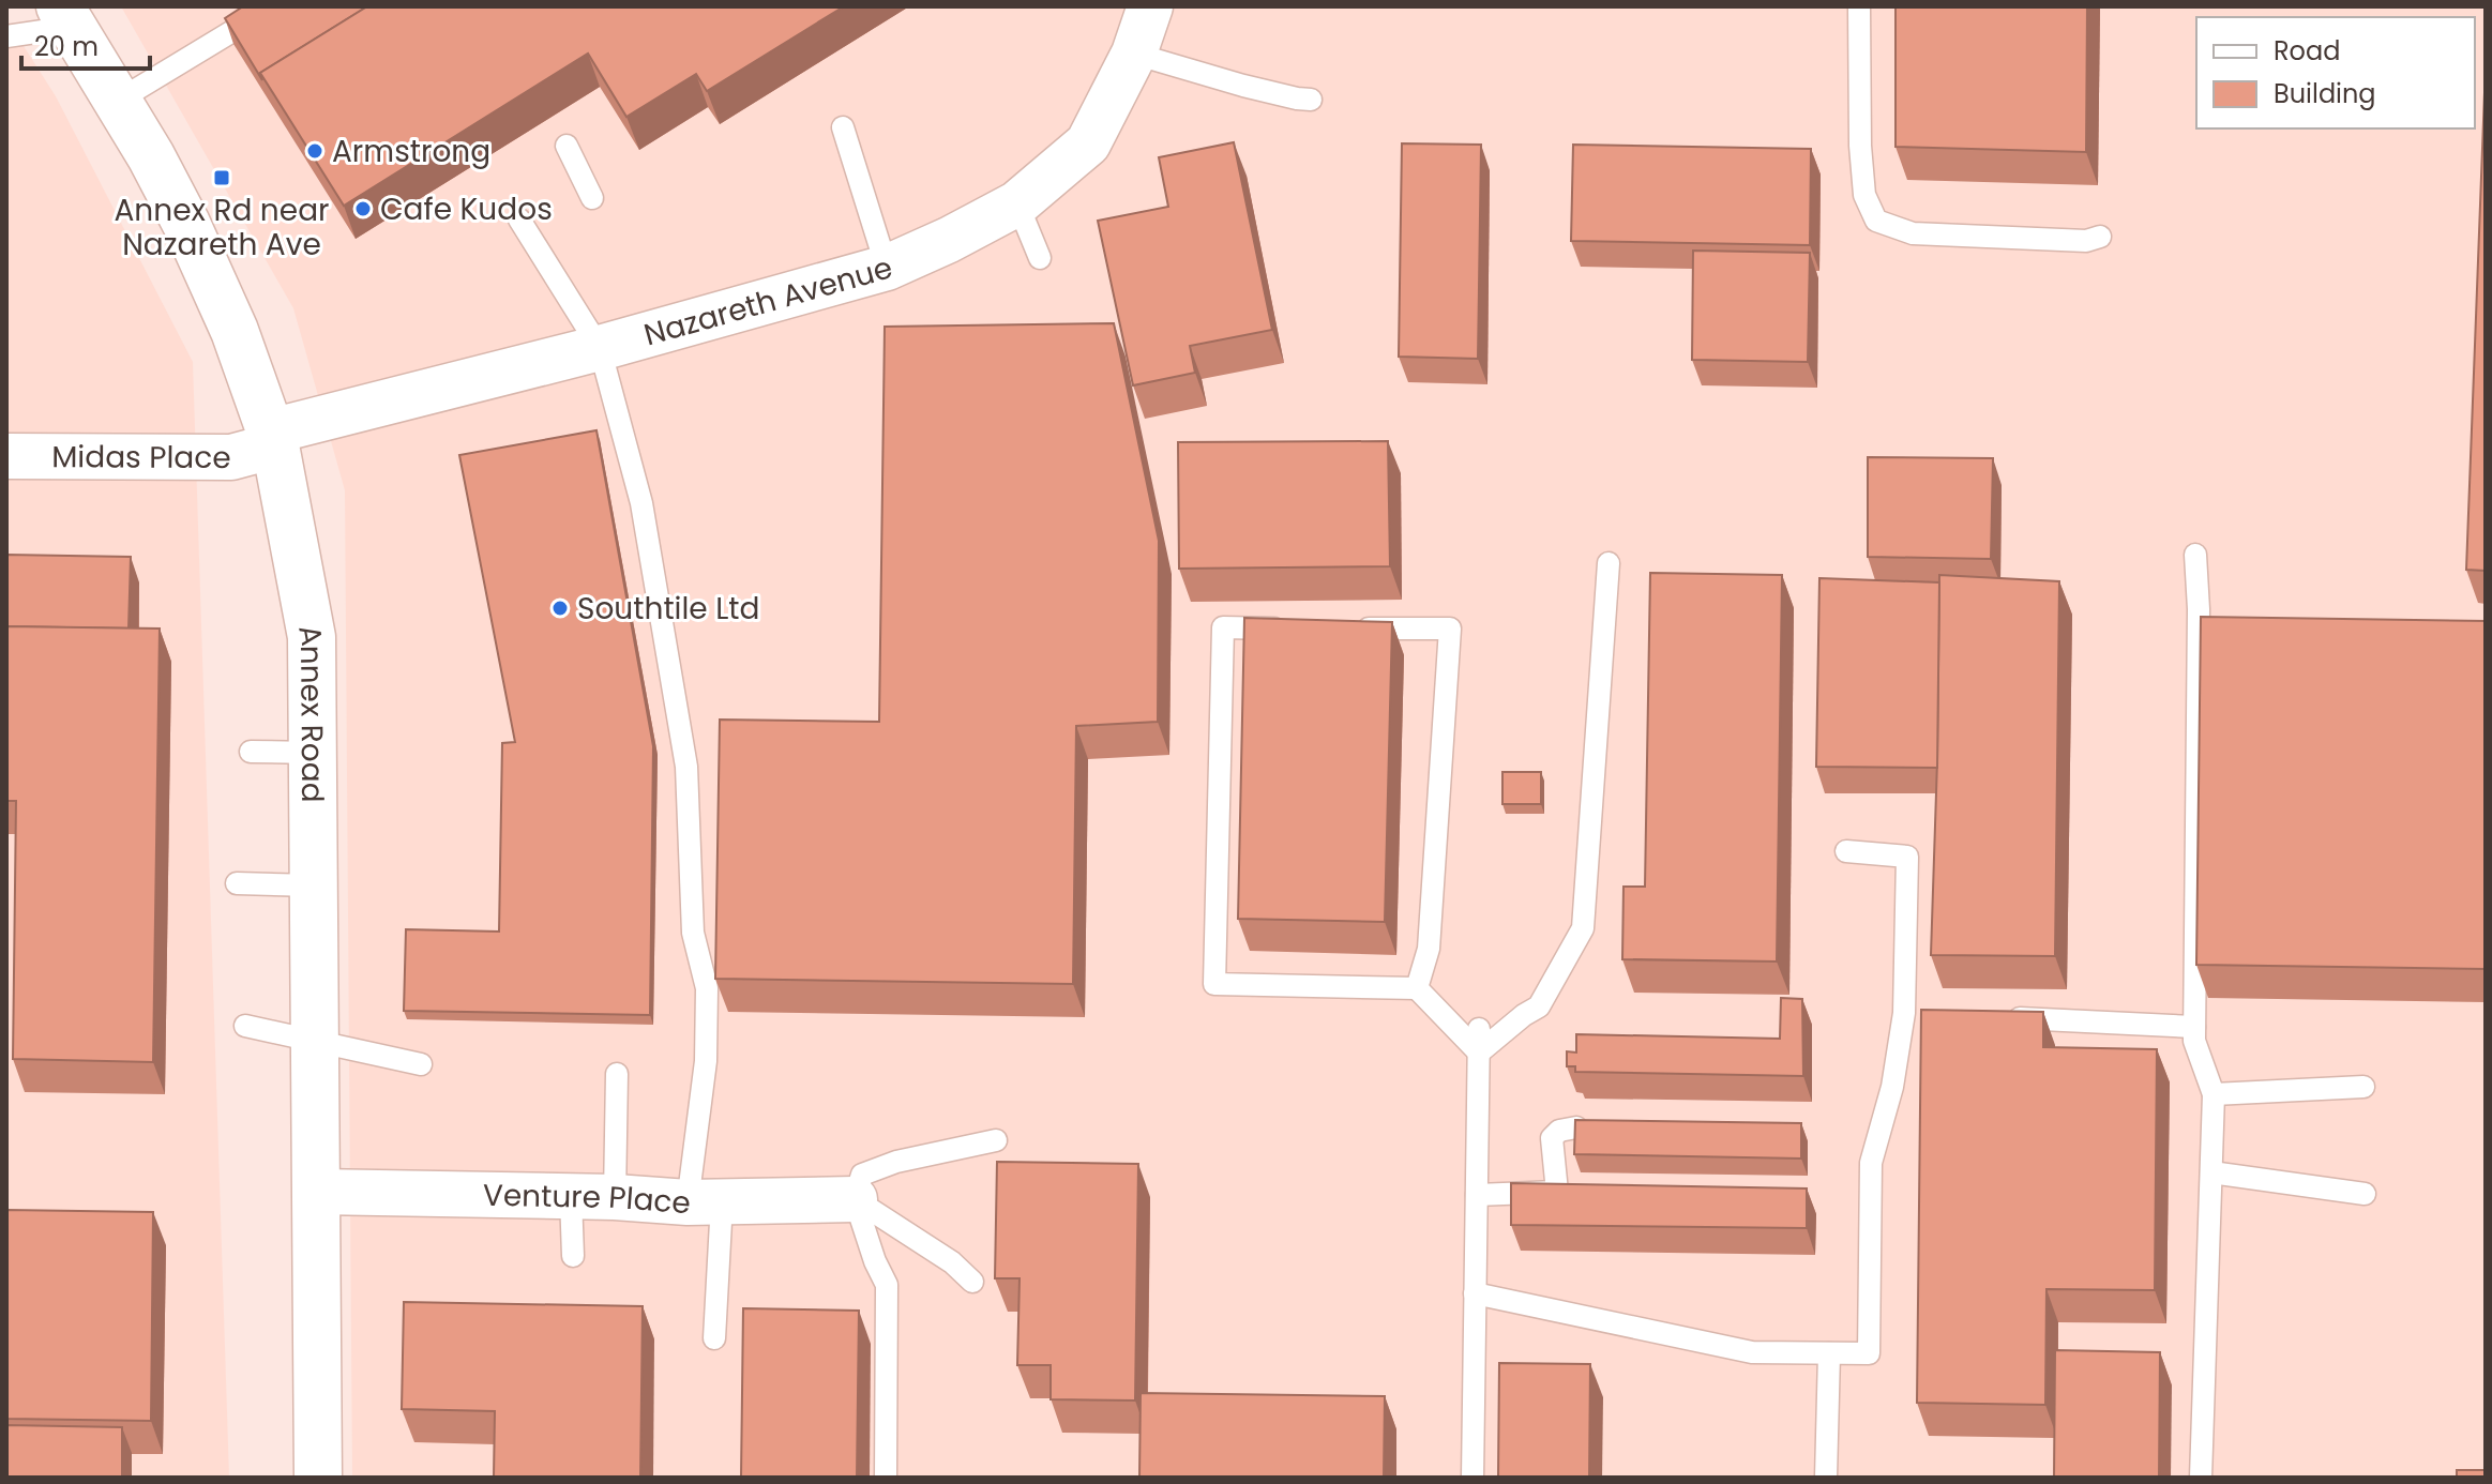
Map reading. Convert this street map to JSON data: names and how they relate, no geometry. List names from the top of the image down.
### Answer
{
  "streets": {
    "street": [
      "Nazareth Avenue",
      "Midas Place",
      "Annex Road",
      "Venture Place"
    ]
  },
  "crossings": [
    ["Nazareth Avenue", "Midas Place"],
    ["Nazareth Avenue", "Annex Road"],
    ["Midas Place", "Annex Road"],
    ["Annex Road", "Venture Place"]
  ],
  "places": {
    "other": ["Armstrong", "Cafe Kudos", "Southtile Ltd"],
    "transit": ["Annex Rd near Nazareth Ave"]
  },
  "legend": ["Road", "Building"],
  "scale_bar": "20 m"
}
